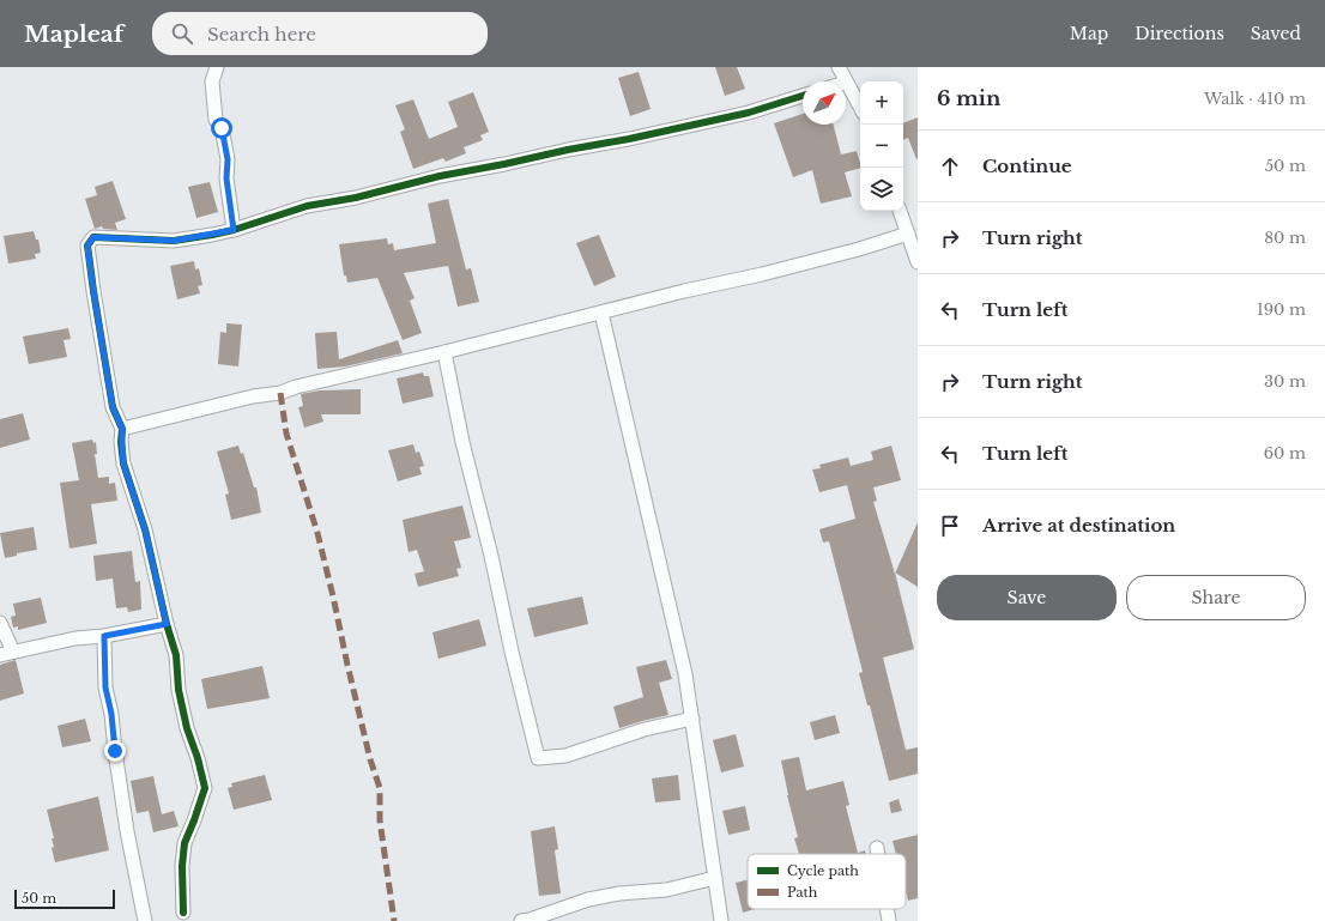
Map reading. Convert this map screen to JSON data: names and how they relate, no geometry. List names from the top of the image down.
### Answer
{
  "legend": ["Cycle path", "Path"],
  "scale_bar": "50 m",
  "north": "top right",
  "page": {
    "header": "Mapleaf",
    "search": "Search here",
    "nav": ["Map", "Directions", "Saved"],
    "heading": ["6 min", "Walk · 410 m"],
    "map_buttons": ["+", "−"],
    "list": [
      ["Continue", "50 m"],
      ["Turn right", "80 m"],
      ["Turn left", "190 m"],
      ["Turn right", "30 m"],
      ["Turn left", "60 m"],
      "Arrive at destination"
    ],
    "buttons": ["Save", "Share"],
    "scale": "50 m"
  }
}
